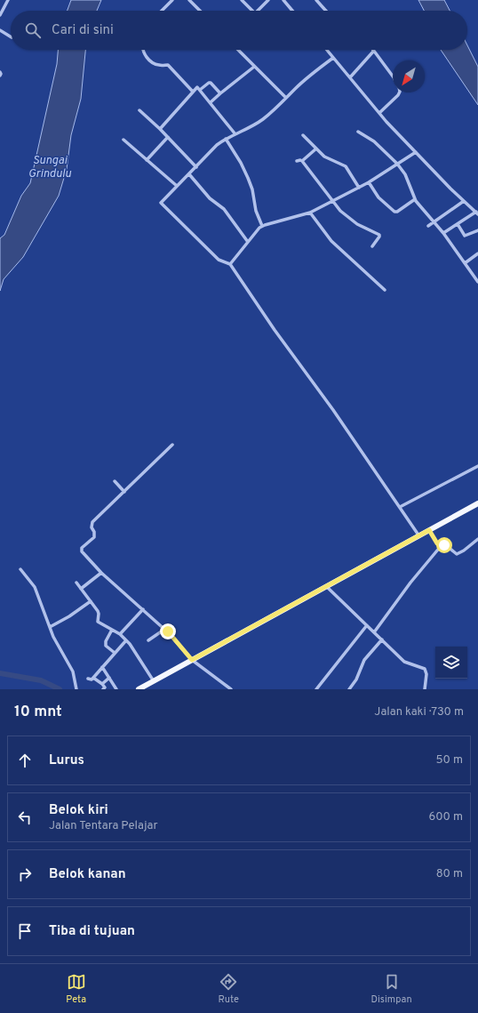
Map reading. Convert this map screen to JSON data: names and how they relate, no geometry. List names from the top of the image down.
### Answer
{
  "water": ["Sungai Grindulu"],
  "north": "bottom left",
  "page": {
    "search": "Cari di sini",
    "heading": ["10 mnt", "Jalan kaki · 730 m"],
    "list": [
      ["Lurus", "50 m"],
      ["Belok kiri", "Jalan Tentara Pelajar", "600 m"],
      ["Belok kanan", "80 m"],
      "Tiba di tujuan"
    ],
    "nav": ["Peta", "Rute", "Disimpan"]
  }
}
